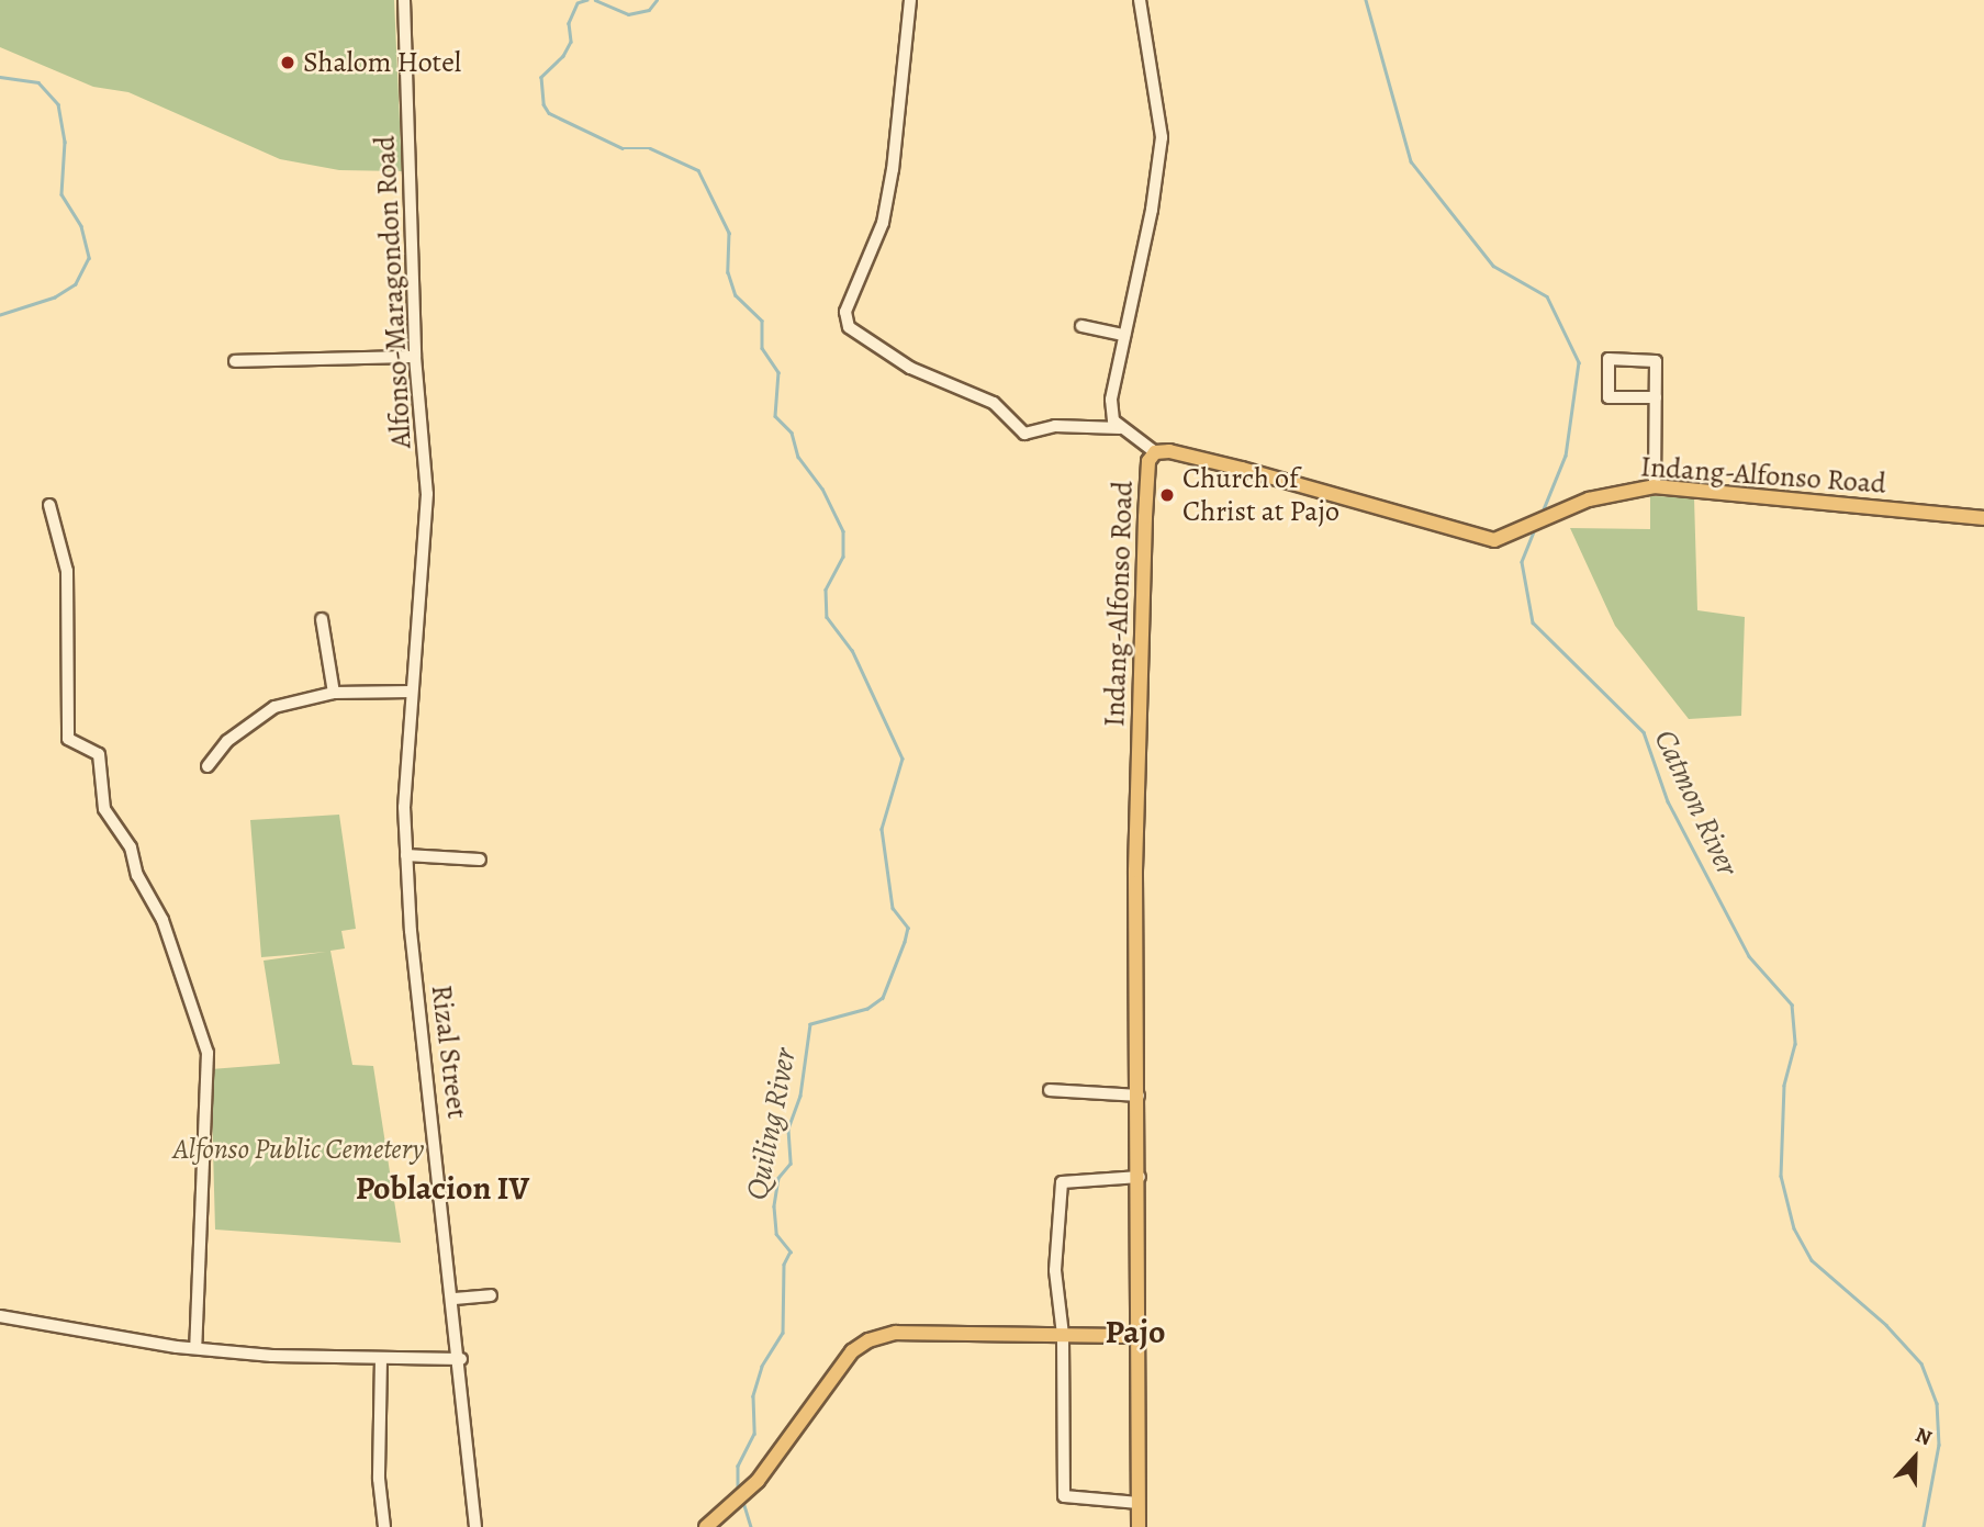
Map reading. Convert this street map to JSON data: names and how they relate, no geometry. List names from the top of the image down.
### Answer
{
  "streets": {
    "main road": ["Indang-Alfonso Road"],
    "street": ["Alfonso-Maragondon Road", "Rizal Street"]
  },
  "crossings": [
    ["Alfonso-Maragondon Road", "Rizal Street"]
  ],
  "districts": ["Poblacion IV", "Pajo"],
  "water": ["Catmon River", "Quiling River"],
  "parks": ["Alfonso Public Cemetery"],
  "places": ["Shalom Hotel", "Church of Christ at Pajo"],
  "north": "top"
}
